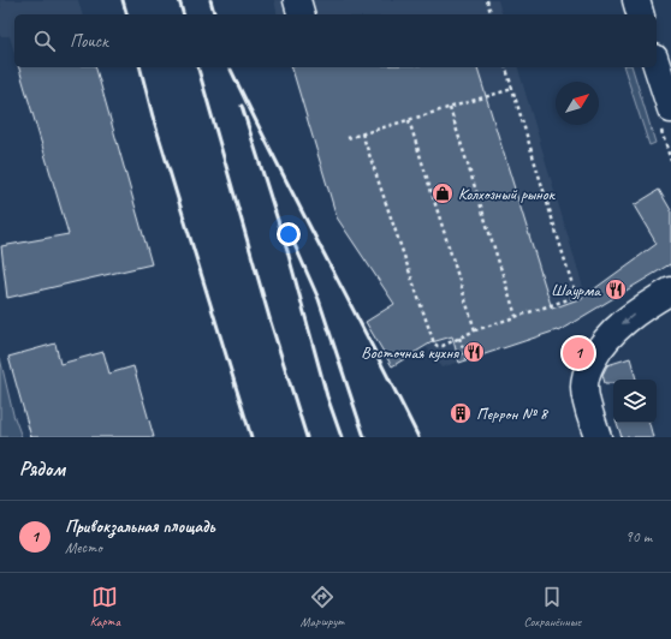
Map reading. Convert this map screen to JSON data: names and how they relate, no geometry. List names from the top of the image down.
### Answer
{
  "places": {
    "shop": ["Колхозный рынок"],
    "restaurant": ["Шаурма", "Восточная кухня"],
    "building": ["Перрон № 8"]
  },
  "north": "top right",
  "page": {
    "search": "Поиск",
    "pins": "1",
    "heading": "Рядом",
    "list": [
      {
        "mark": "1",
        "name": "Привокзальная площадь",
        "note": "Место",
        "value": "90 m"
      }
    ],
    "nav": ["Карта", "Маршрут", "Сохранённые"]
  }
}
